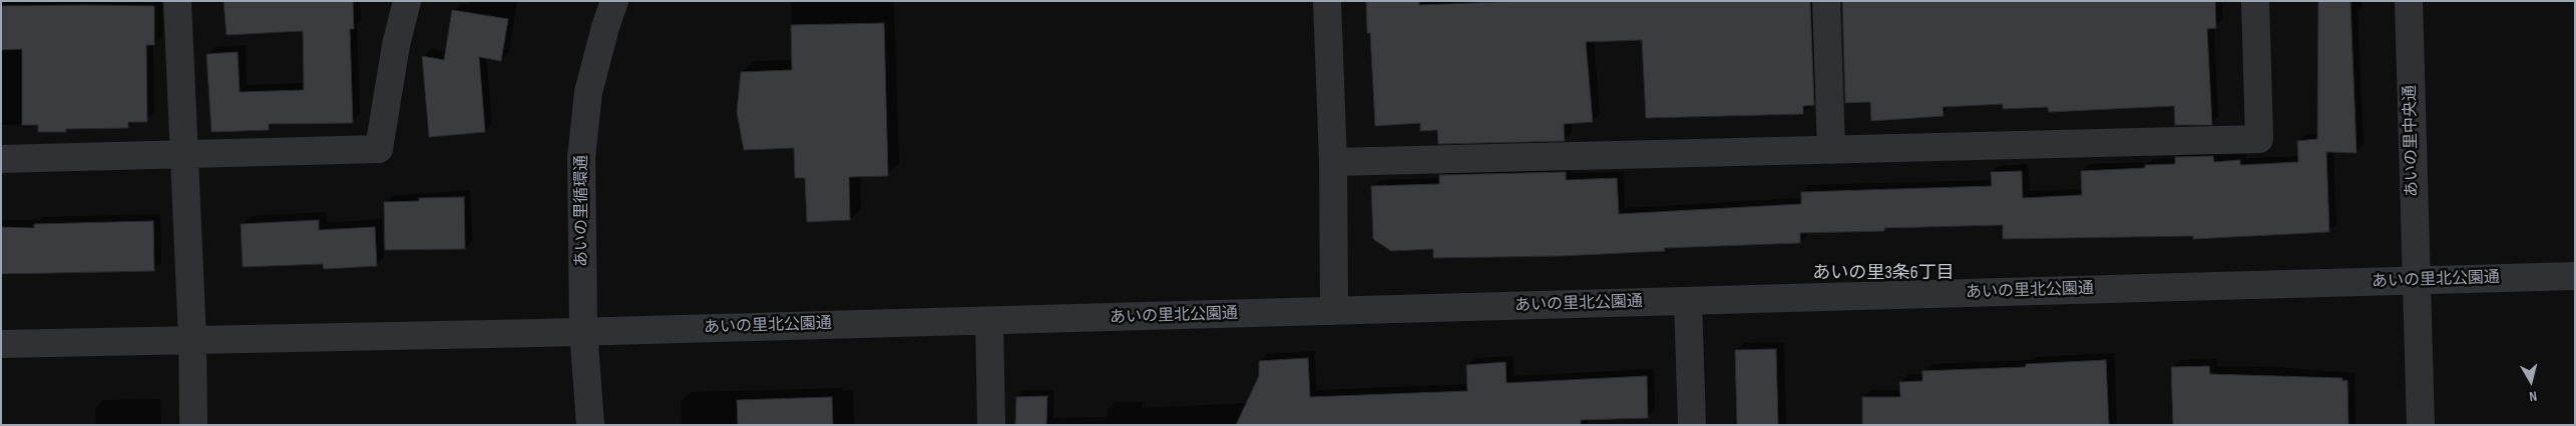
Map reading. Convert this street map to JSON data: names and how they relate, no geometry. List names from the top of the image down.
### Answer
{
  "streets": {
    "street": ["あいの里中央通", "あいの里循環通", "あいの里北公園通"]
  },
  "crossings": [
    ["あいの里中央通", "あいの里北公園通"],
    ["あいの里循環通", "あいの里北公園通"]
  ],
  "districts": ["あいの里3条6丁目"],
  "north": "bottom"
}
